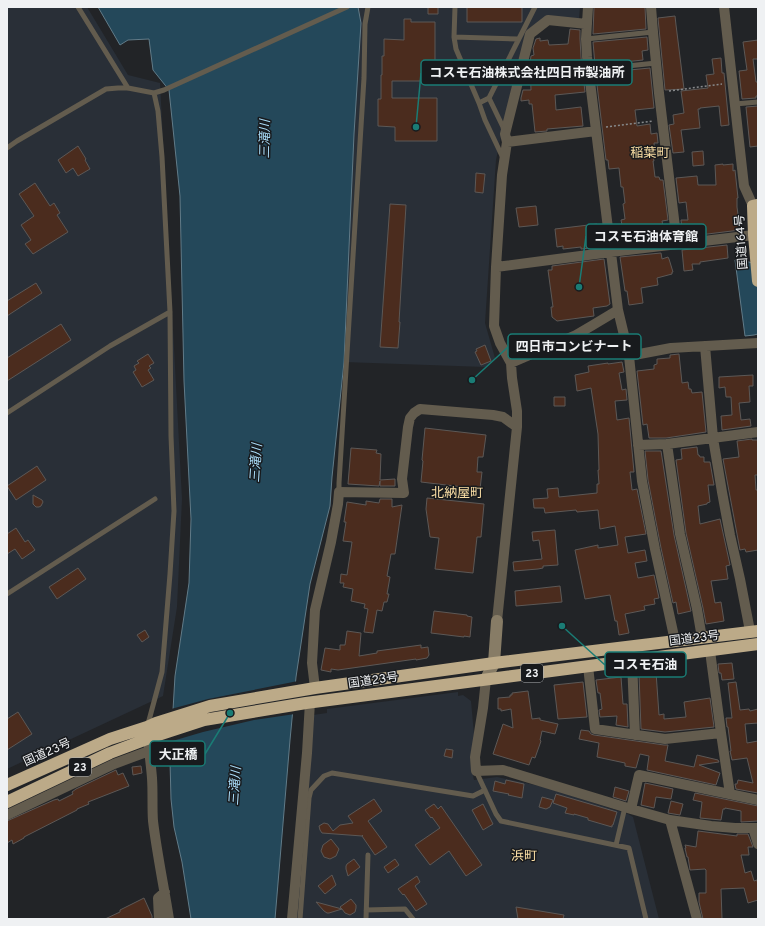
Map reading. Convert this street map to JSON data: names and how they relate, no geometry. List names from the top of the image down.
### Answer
{
  "streets": {
    "highway": ["国道164号", "国道23号", "23"]
  },
  "districts": ["稲葉町", "北納屋町", "浜町"],
  "water": ["三滝川"],
  "places": [
    "コスモ石油株式会社四日市製油所",
    "コスモ石油体育館",
    "四日市コンビナート",
    "コスモ石油",
    "大正橋"
  ]
}
